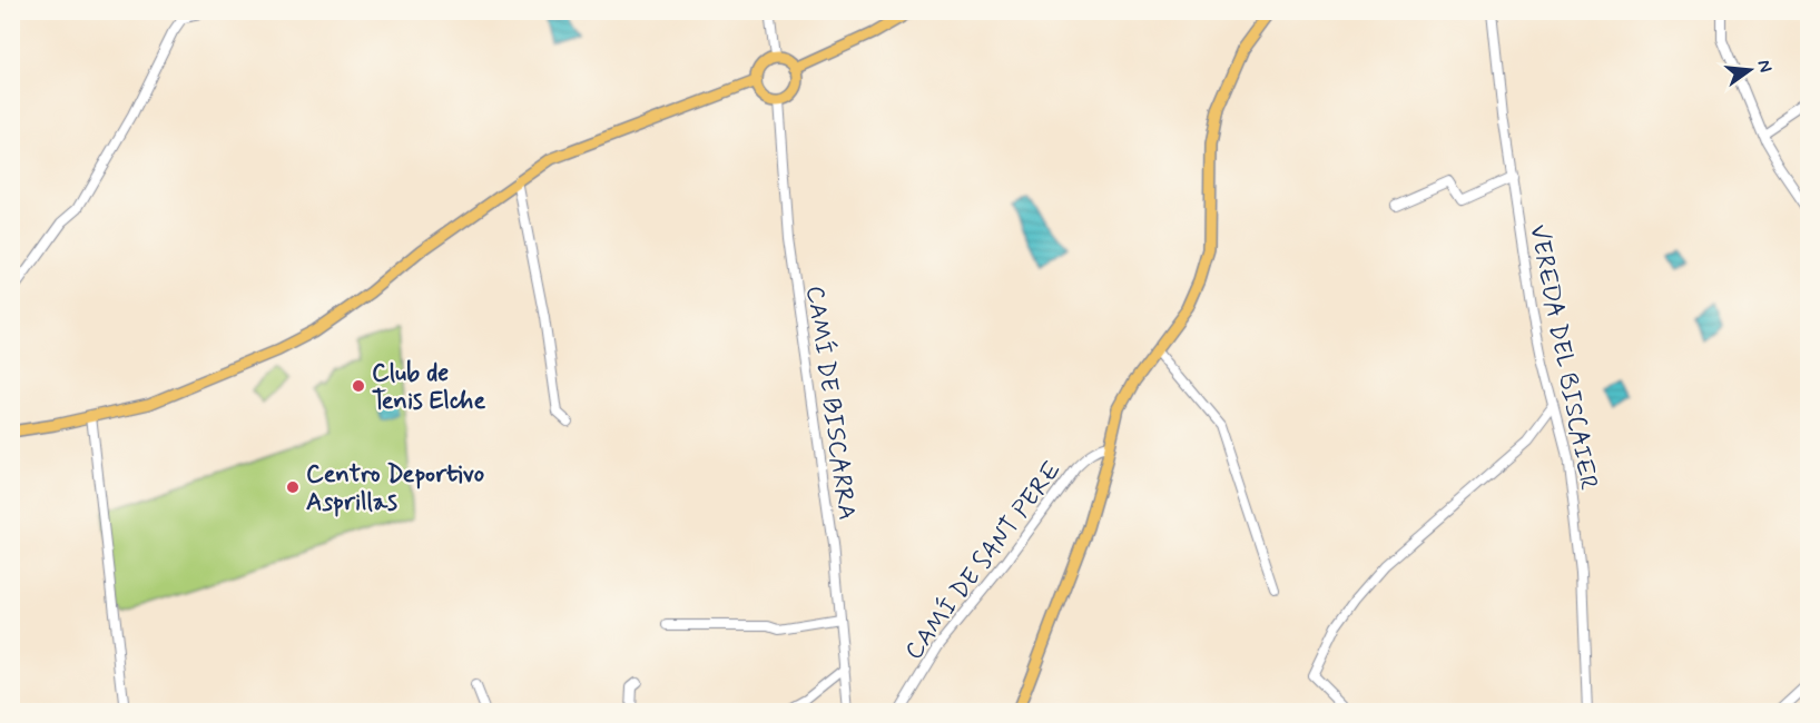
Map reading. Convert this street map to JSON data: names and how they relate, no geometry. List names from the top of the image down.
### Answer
{
  "streets": {
    "street": ["VEREDA DEL BISCAIER", "CAMÍ DE BISCARRA", "CAMÍ DE SANT PERE"]
  },
  "places": ["Club de Tenis Elche", "Centro Deportivo Asprillas"],
  "north": "right"
}
